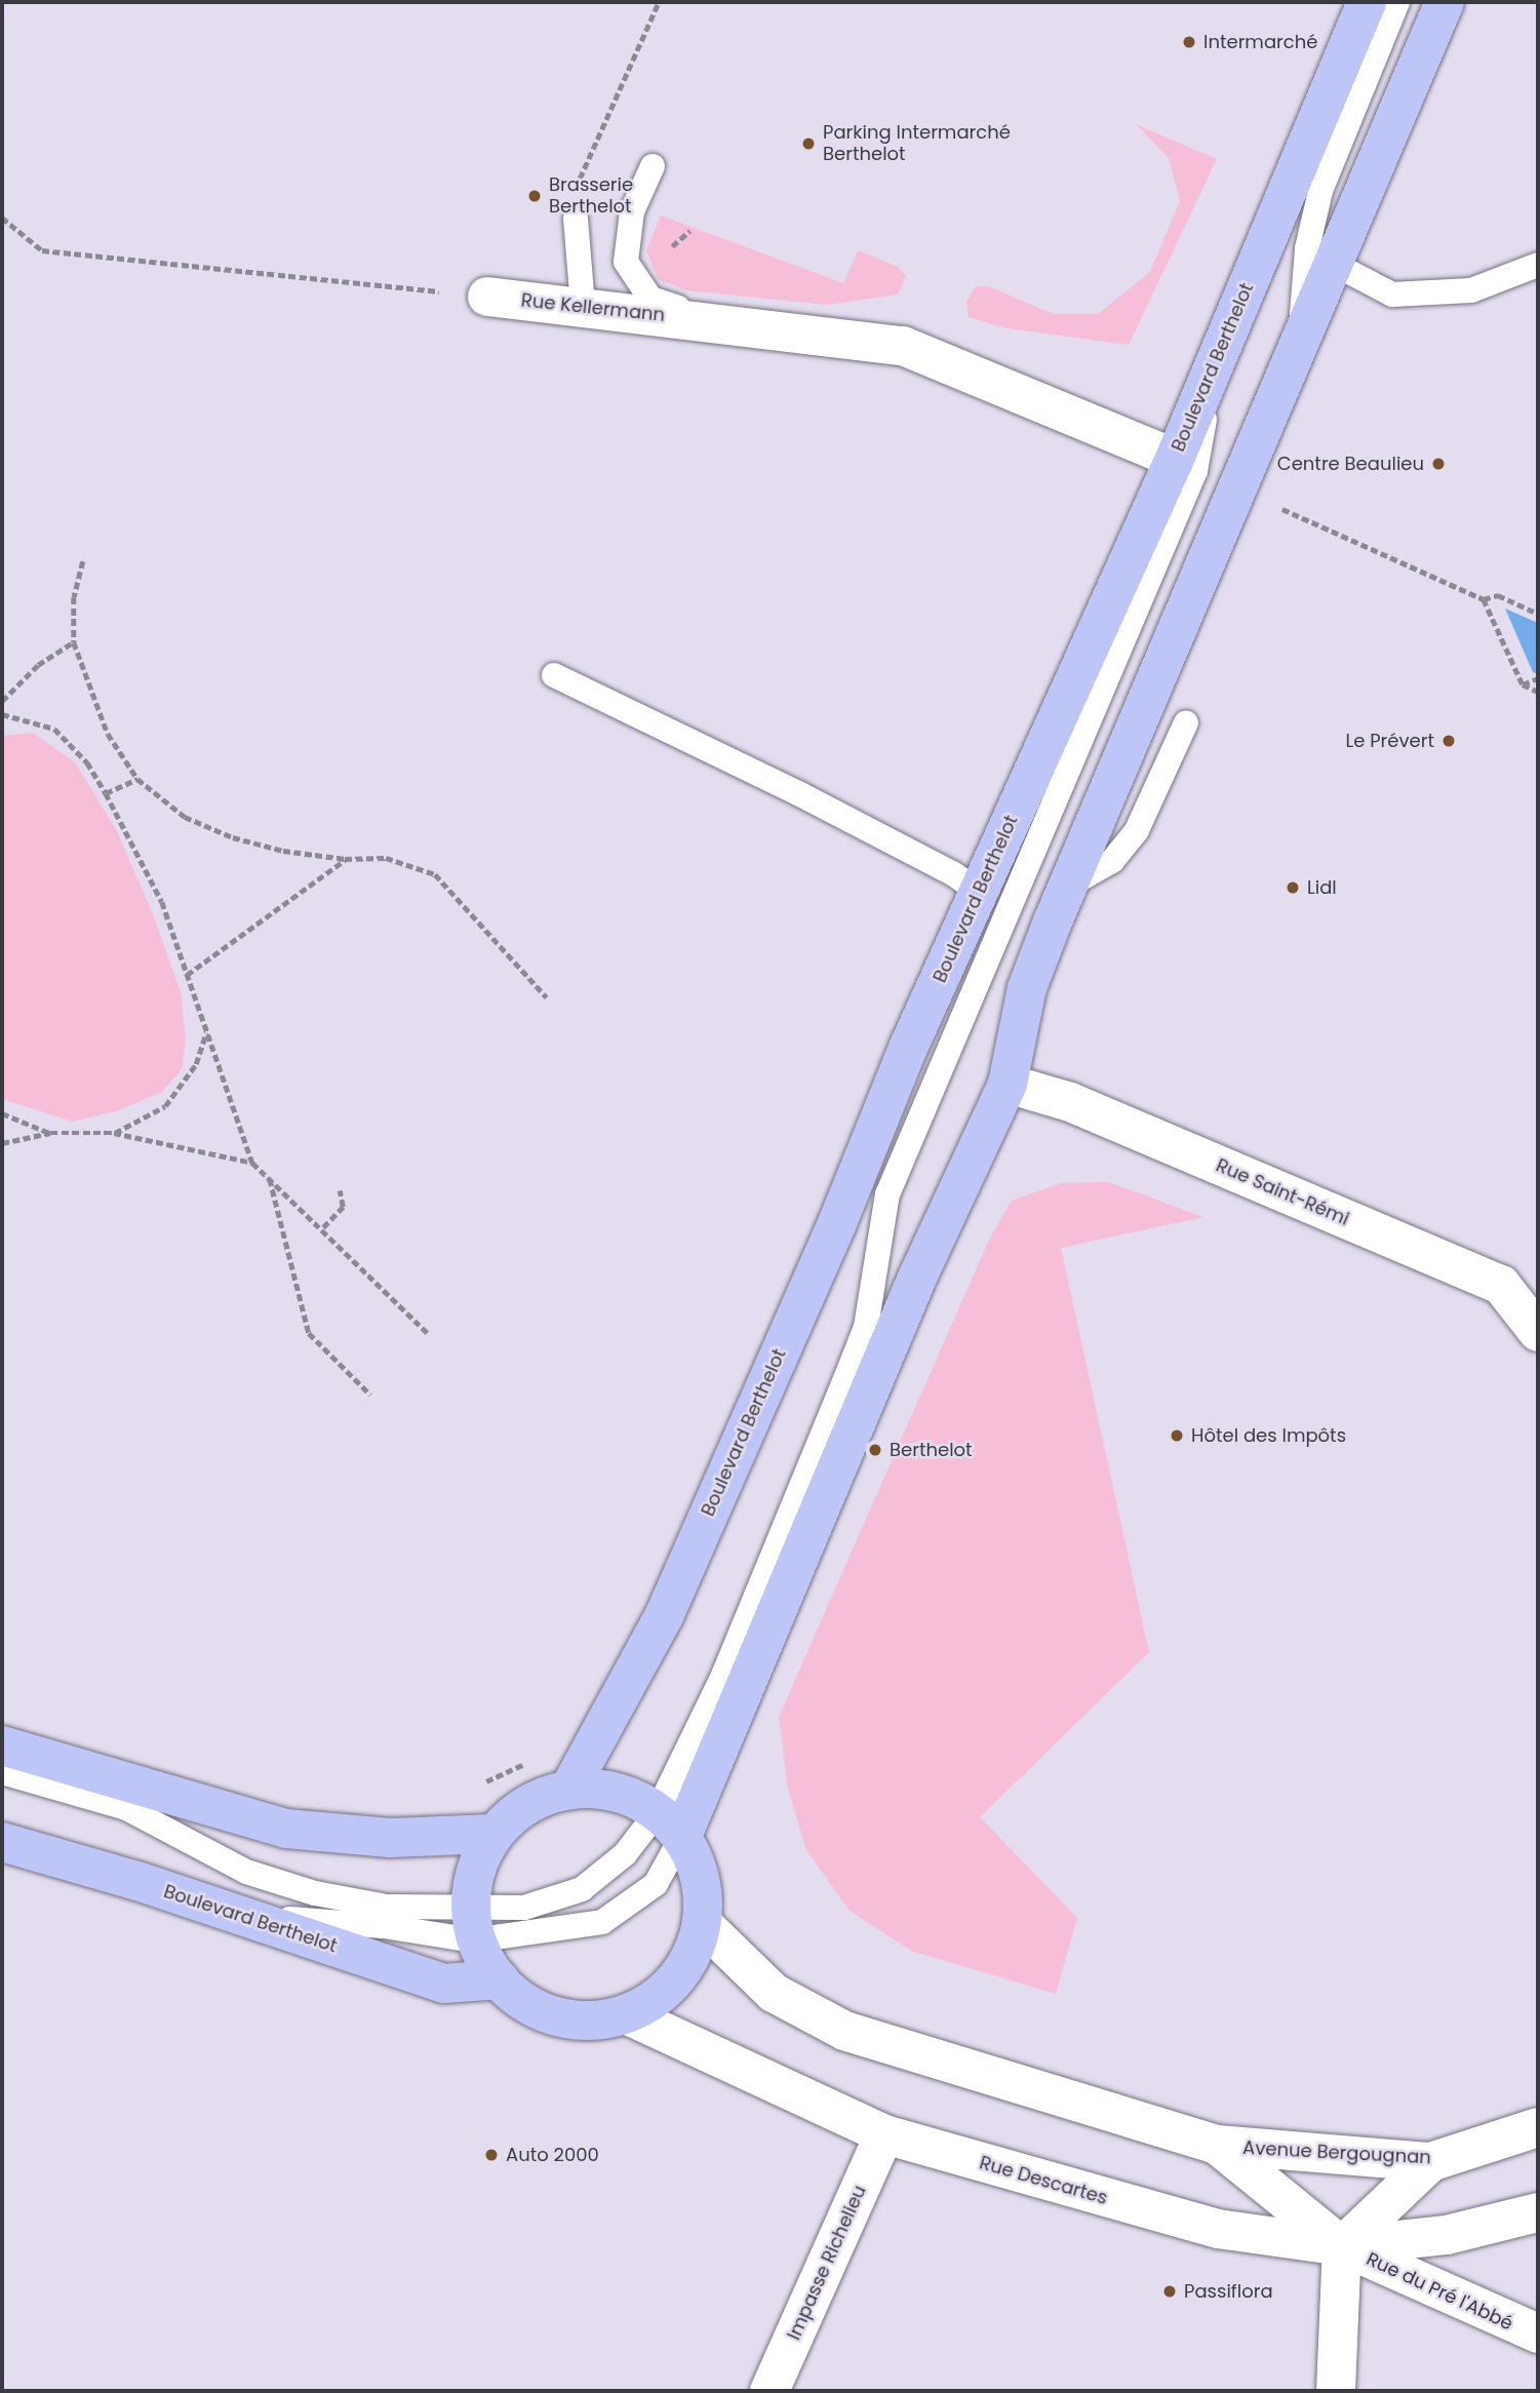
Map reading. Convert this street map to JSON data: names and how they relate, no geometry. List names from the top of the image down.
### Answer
{
  "streets": {
    "main road": [
      "Rue Kellermann",
      "Boulevard Berthelot",
      "Rue Saint-Rémi",
      "Avenue Bergougnan",
      "Rue Descartes",
      "Impasse Richelieu",
      "Rue du Pré l'Abbé"
    ]
  },
  "crossings": [
    ["Rue Kellermann", "Boulevard Berthelot"],
    ["Rue Descartes", "Impasse Richelieu"],
    ["Rue Descartes", "Rue du Pré l'Abbé"]
  ],
  "places": [
    "Intermarché",
    "Parking Intermarché Berthelot",
    "Brasserie Berthelot",
    "Centre Beaulieu",
    "Le Prévert",
    "Lidl",
    "Hôtel des Impôts",
    "Berthelot",
    "Auto 2000",
    "Passiflora"
  ]
}
